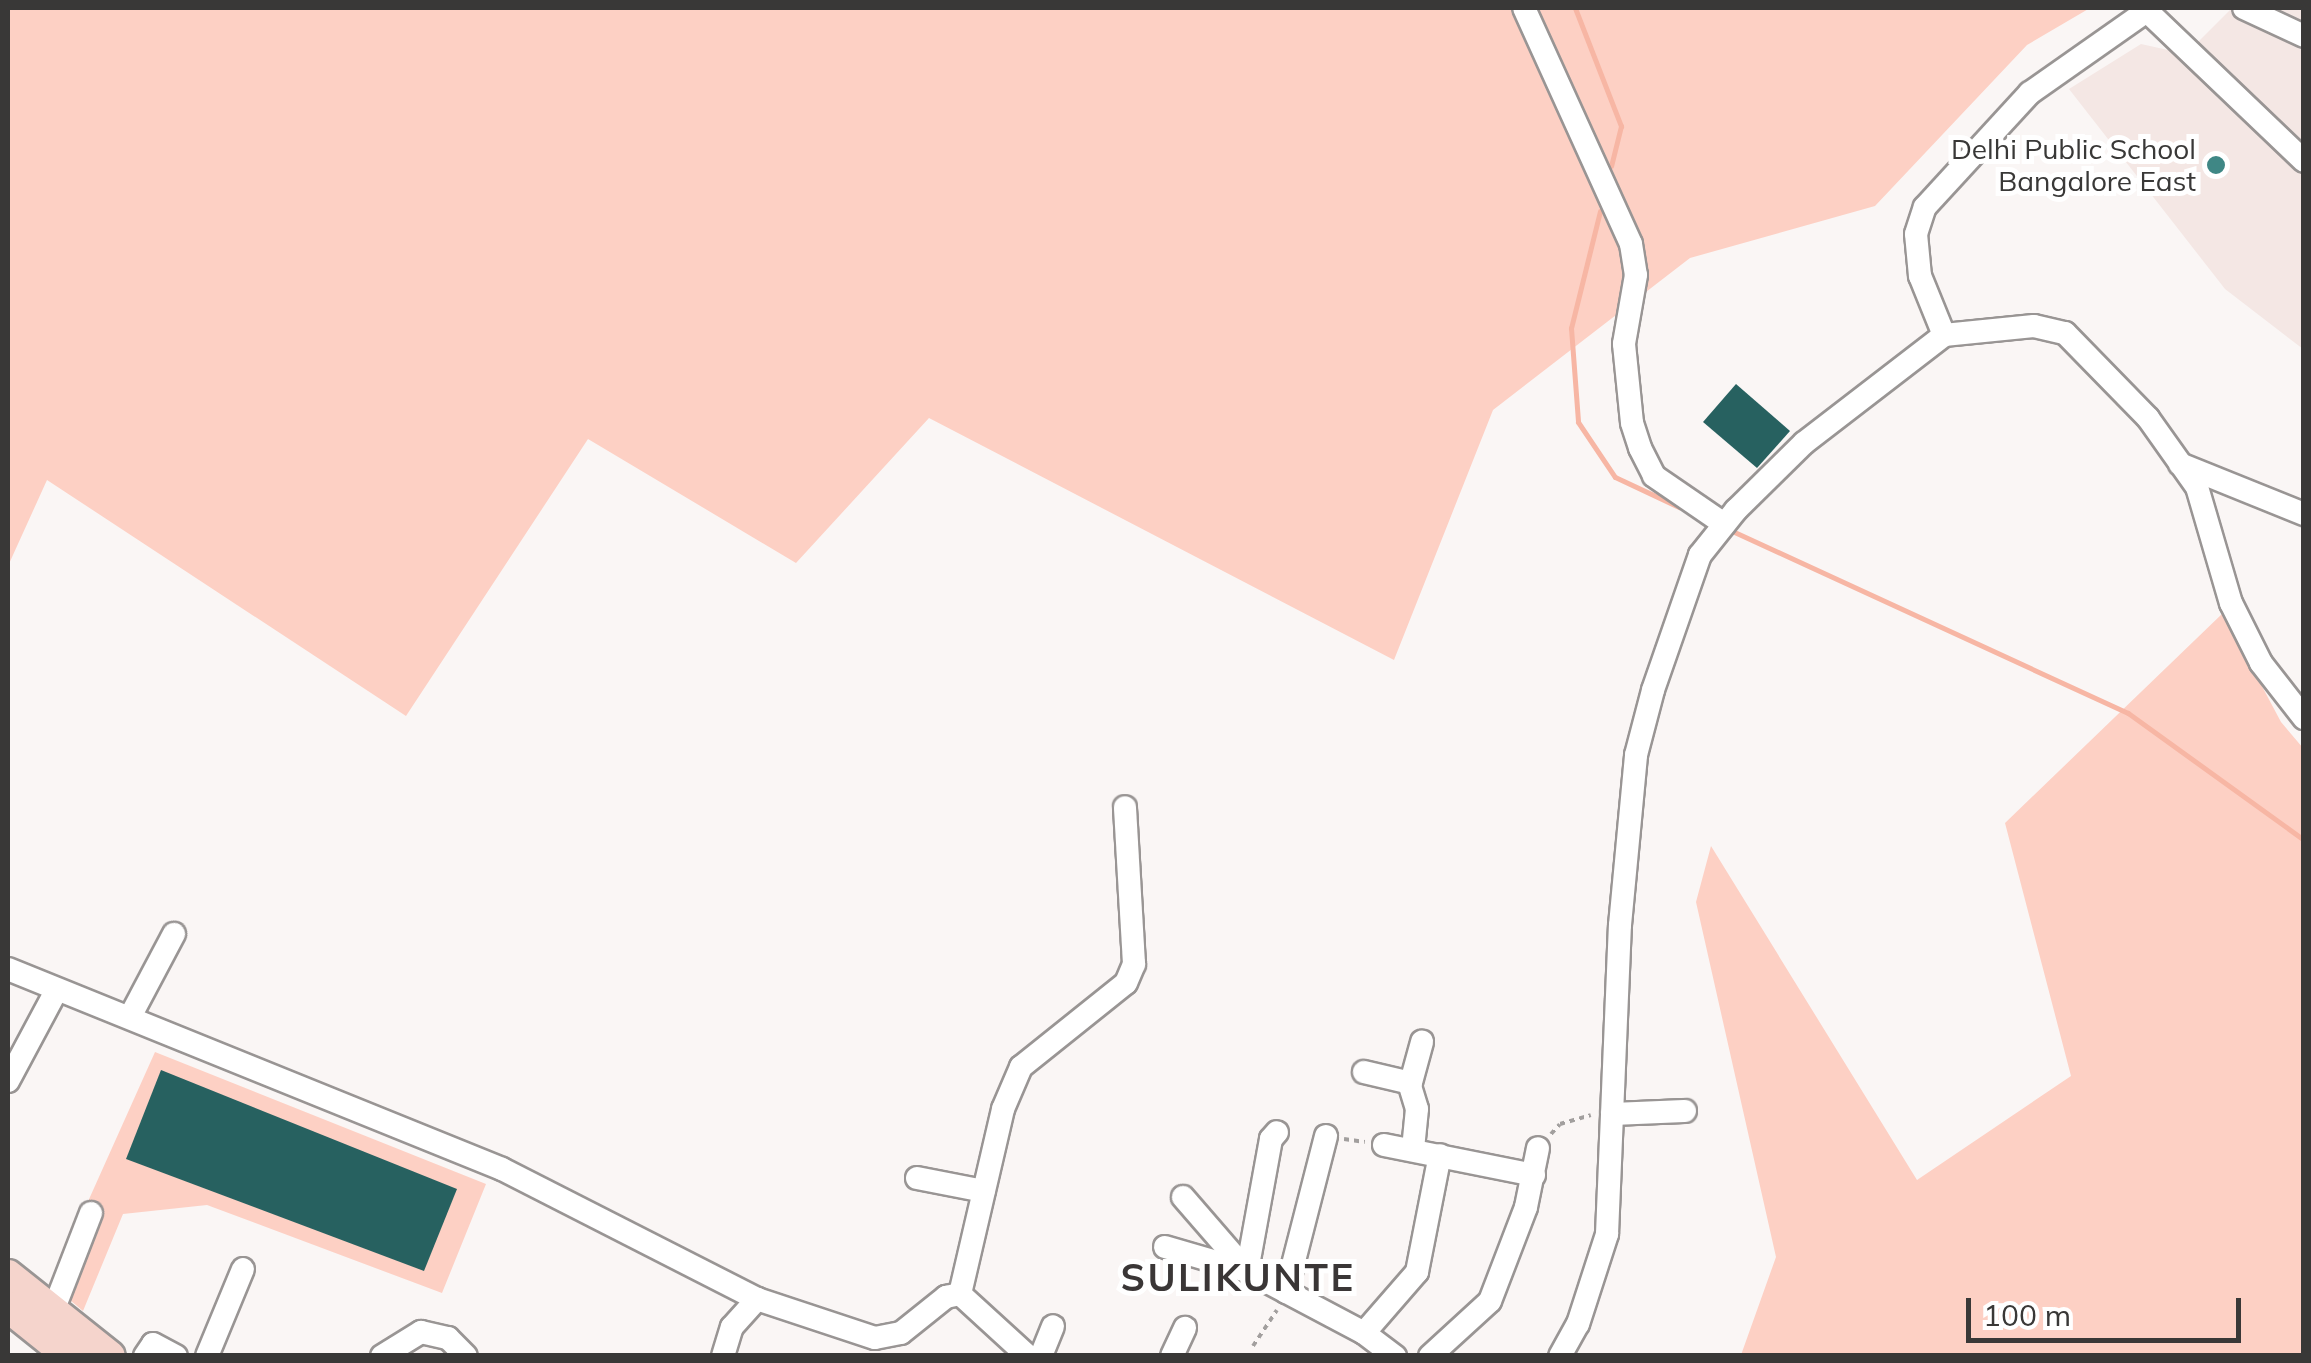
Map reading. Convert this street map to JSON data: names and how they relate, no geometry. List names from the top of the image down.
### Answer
{
  "districts": ["SULIKUNTE"],
  "places": ["Delhi Public School Bangalore East"],
  "scale_bar": "100 m"
}
